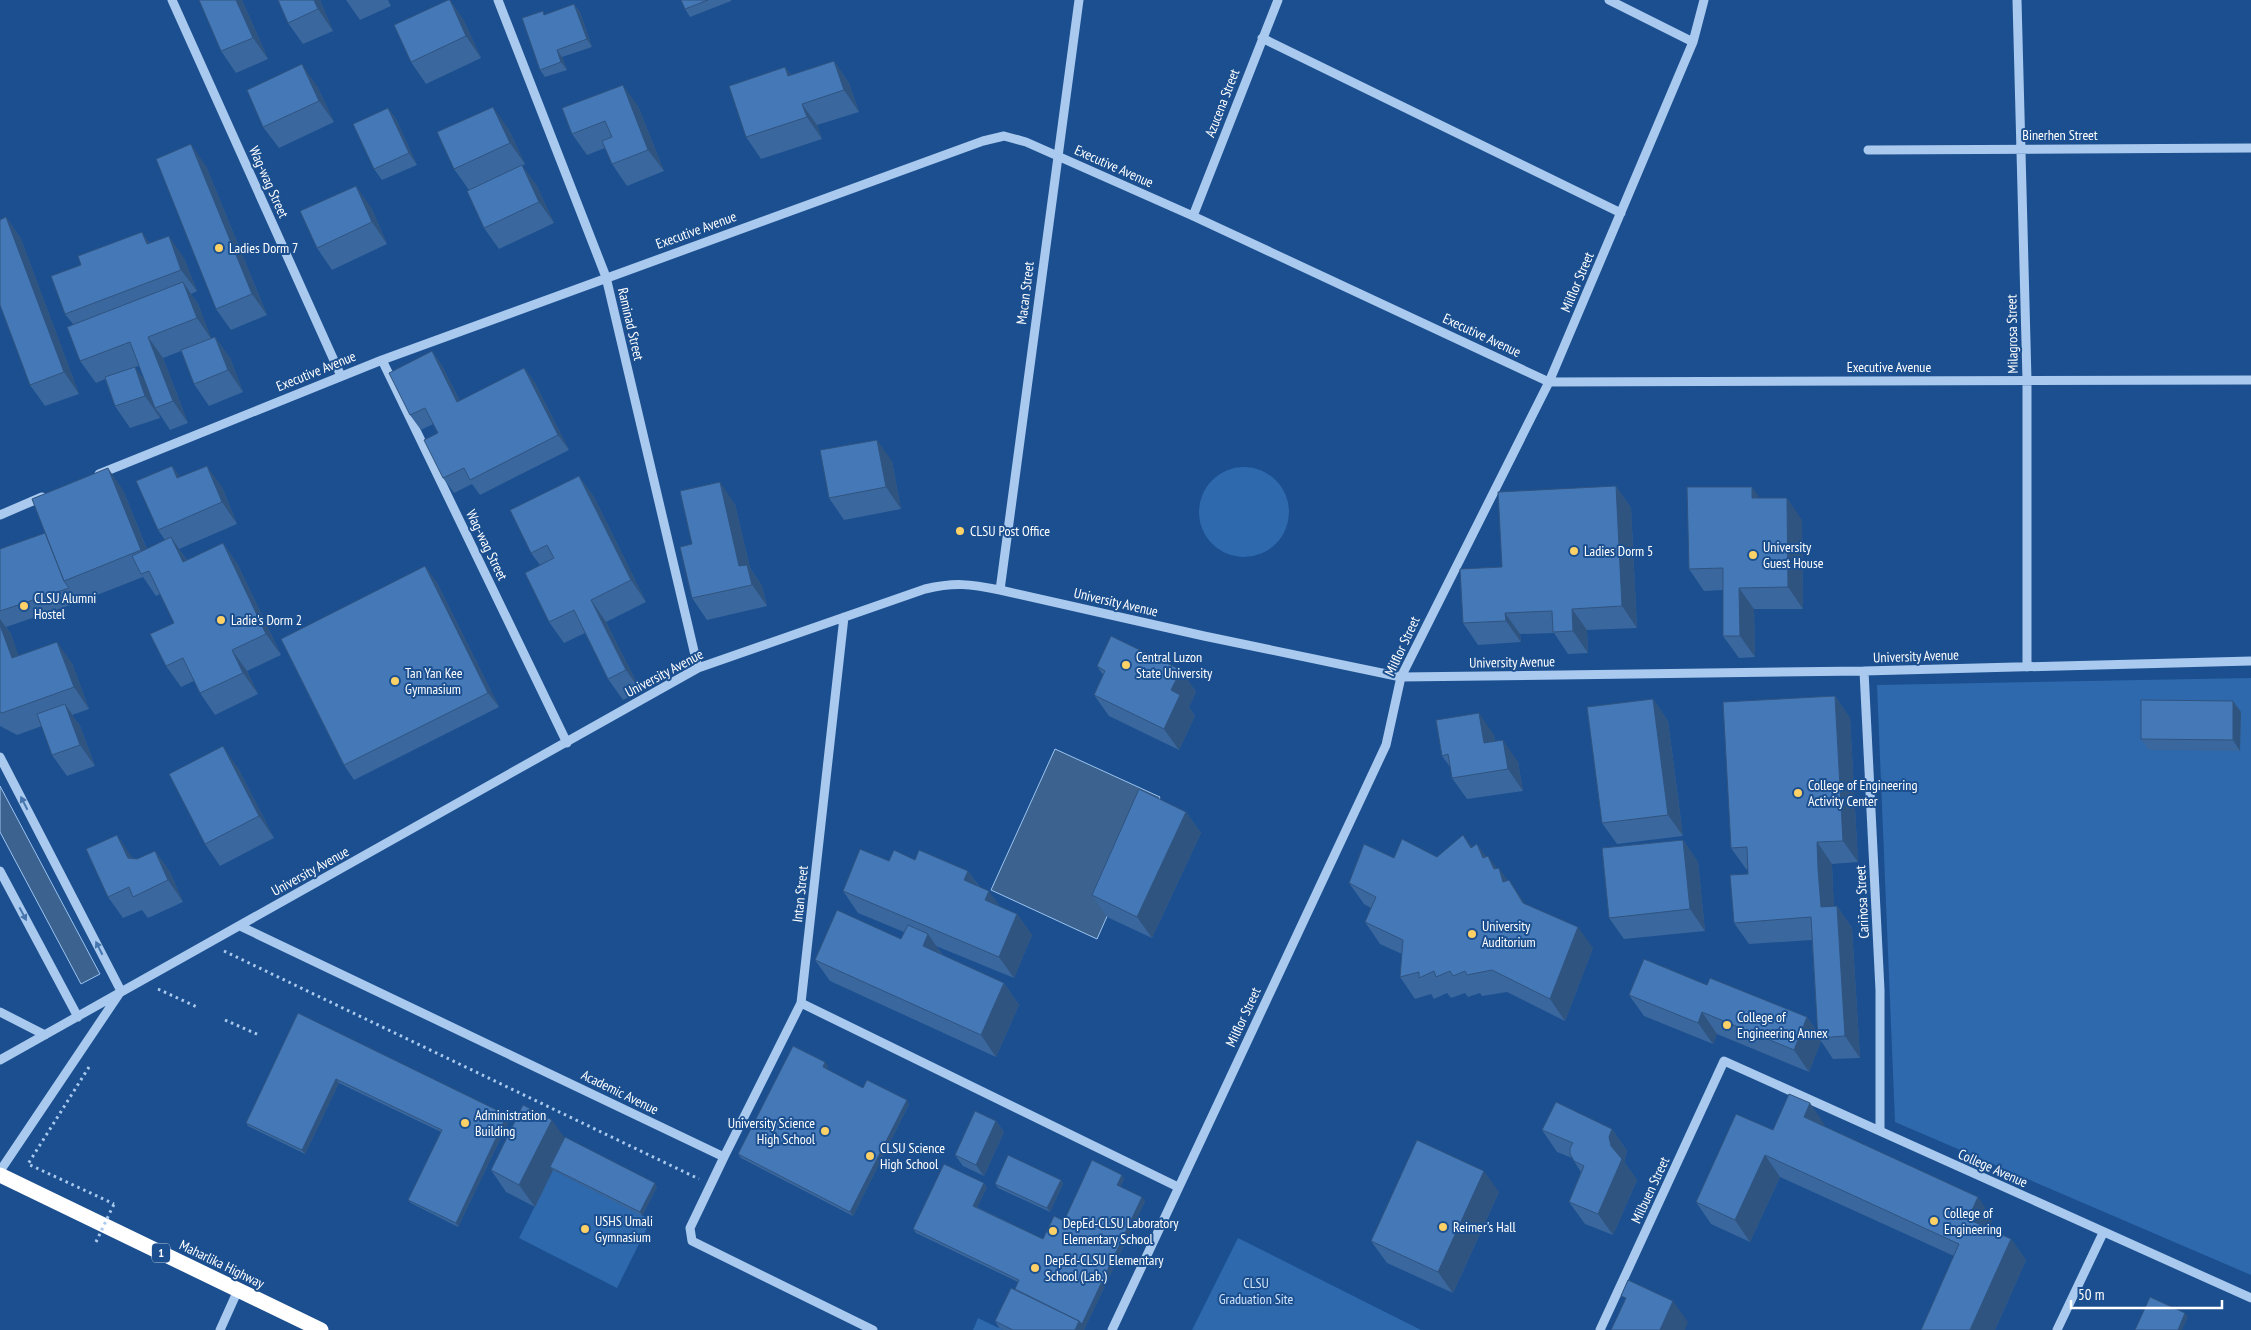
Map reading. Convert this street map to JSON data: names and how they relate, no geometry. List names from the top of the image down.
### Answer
{
  "streets": {
    "highway": ["1", "Maharlika Highway"],
    "street": [
      "Azucena Street",
      "Binerhen Street",
      "Executive Avenue",
      "Wag-wag Street",
      "Milflor Street",
      "Macan Street",
      "Raminad Street",
      "Milagrosa Street",
      "University Avenue",
      "Intan Street",
      "Cariñosa Street",
      "Academic Avenue",
      "College Avenue",
      "Milbuen Street"
    ]
  },
  "crossings": [
    ["Azucena Street", "Executive Avenue"],
    ["Binerhen Street", "Milagrosa Street"],
    ["Executive Avenue", "Wag-wag Street"],
    ["Executive Avenue", "Milflor Street"],
    ["Executive Avenue", "Macan Street"],
    ["Executive Avenue", "Raminad Street"],
    ["Executive Avenue", "Milagrosa Street"],
    ["Wag-wag Street", "University Avenue"],
    ["Milflor Street", "University Avenue"],
    ["Macan Street", "University Avenue"],
    ["Raminad Street", "University Avenue"],
    ["Milagrosa Street", "University Avenue"],
    ["University Avenue", "Intan Street"],
    ["University Avenue", "Cariñosa Street"],
    ["University Avenue", "Academic Avenue"],
    ["Intan Street", "Academic Avenue"],
    ["Cariñosa Street", "College Avenue"],
    ["College Avenue", "Milbuen Street"]
  ],
  "parks": ["CLSU Graduation Site"],
  "places": [
    "Ladies Dorm 7",
    "CLSU Post Office",
    "Ladies Dorm 5",
    "University Guest House",
    "CLSU Alumni Hostel",
    "Ladie's Dorm 2",
    "Central Luzon State University",
    "Tan Yan Kee Gymnasium",
    "College of Engineering Activity Center",
    "University Auditorium",
    "College of Engineering Annex",
    "Administration Building",
    "University Science High School",
    "CLSU Science High School",
    "College of Engineering",
    "Reimer's Hall",
    "USHS Umali Gymnasium",
    "DepEd-CLSU Laboratory Elementary School",
    "DepEd-CLSU Elementary School (Lab.)"
  ],
  "scale_bar": "50 m"
}
